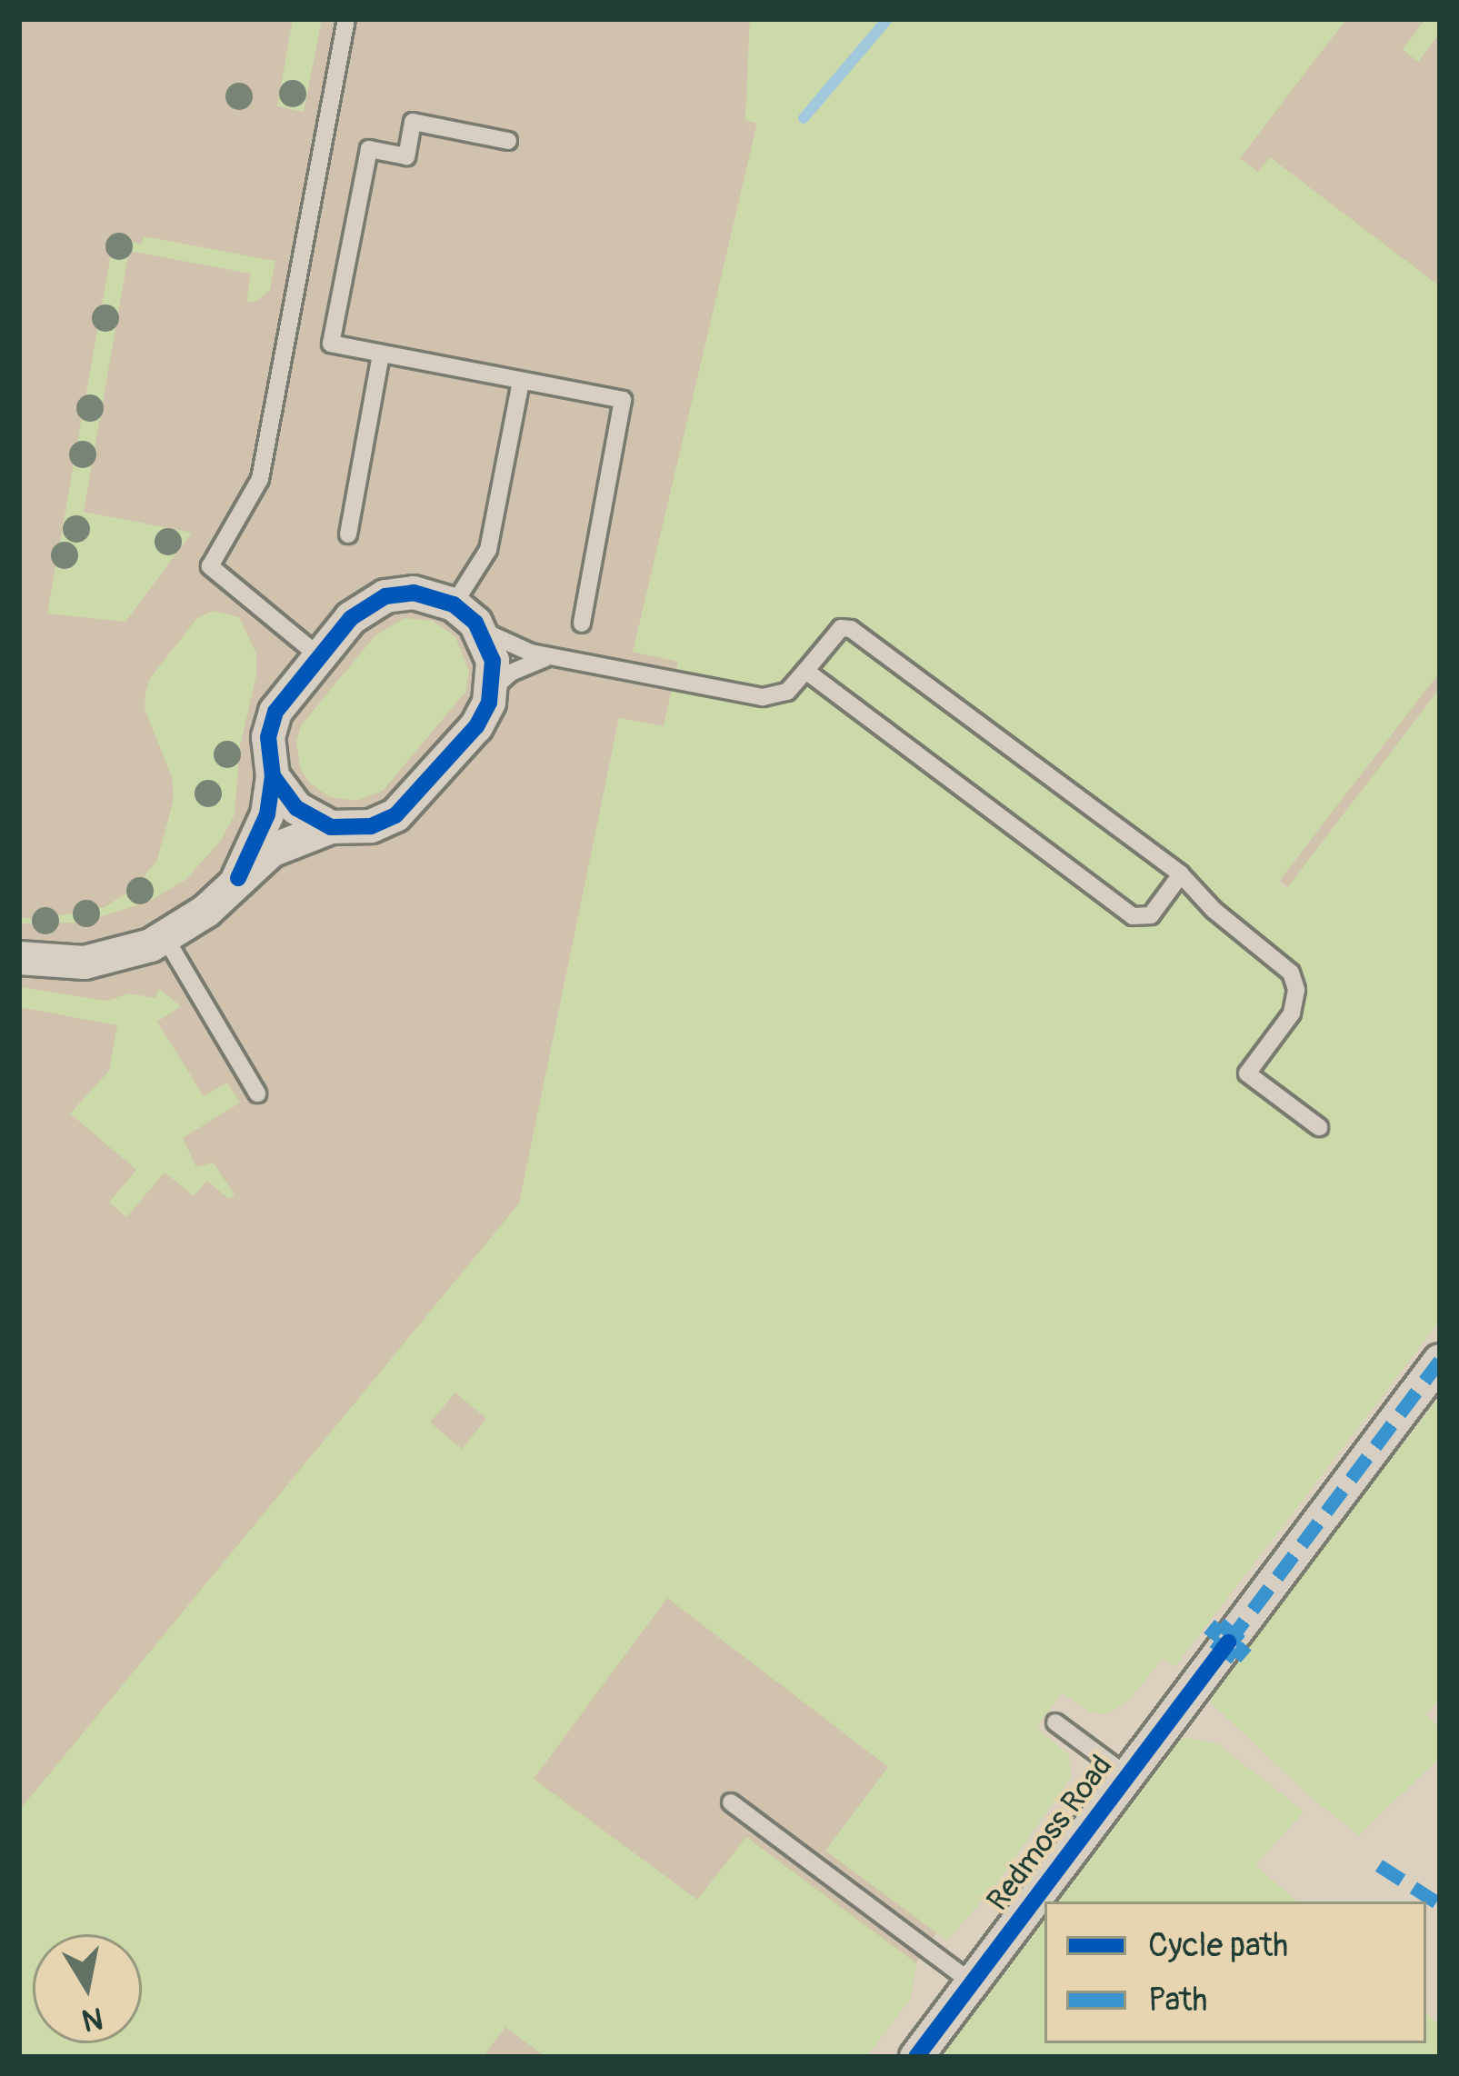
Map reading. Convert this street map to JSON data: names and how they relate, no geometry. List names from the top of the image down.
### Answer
{
  "streets": {
    "street": ["Redmoss Road"]
  },
  "legend": ["Cycle path", "Path"],
  "north": "bottom"
}
